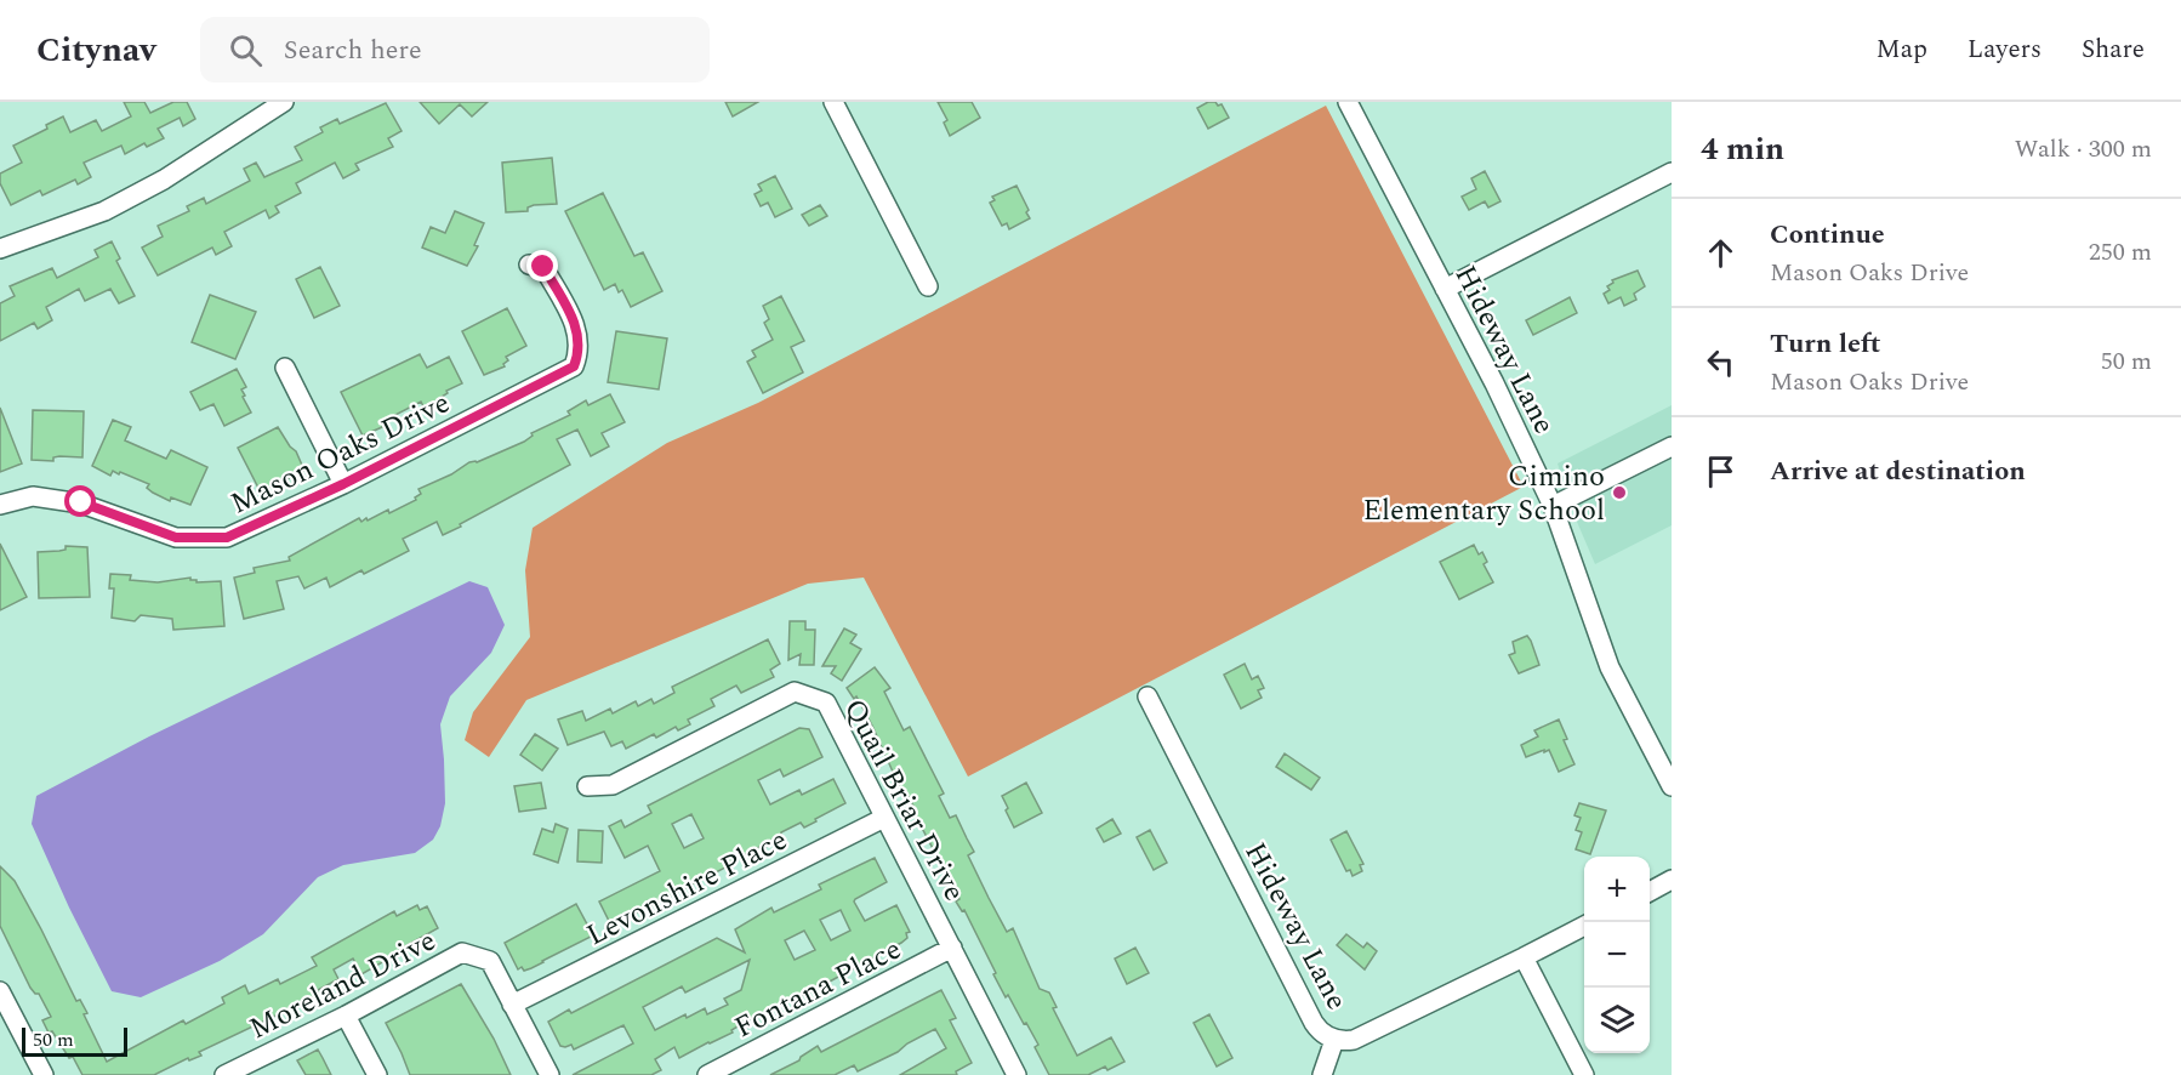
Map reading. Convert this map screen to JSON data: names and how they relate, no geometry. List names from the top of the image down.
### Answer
{
  "streets": {
    "street": [
      "Hideway Lane",
      "Mason Oaks Drive",
      "Quail Briar Drive",
      "Levonshire Place",
      "Moreland Drive",
      "Fontana Place"
    ]
  },
  "crossings": [
    ["Quail Briar Drive", "Levonshire Place"],
    ["Quail Briar Drive", "Fontana Place"],
    ["Levonshire Place", "Moreland Drive"]
  ],
  "places": ["Cimino Elementary School"],
  "scale_bar": "50 m",
  "page": {
    "header": "Citynav",
    "search": "Search here",
    "nav": ["Map", "Layers", "Share"],
    "heading": ["4 min", "Walk · 300 m"],
    "list": [
      ["Continue", "Mason Oaks Drive", "250 m"],
      ["Turn left", "Mason Oaks Drive", "50 m"],
      "Arrive at destination"
    ],
    "map_buttons": ["+", "−"],
    "scale": "50 m"
  }
}
